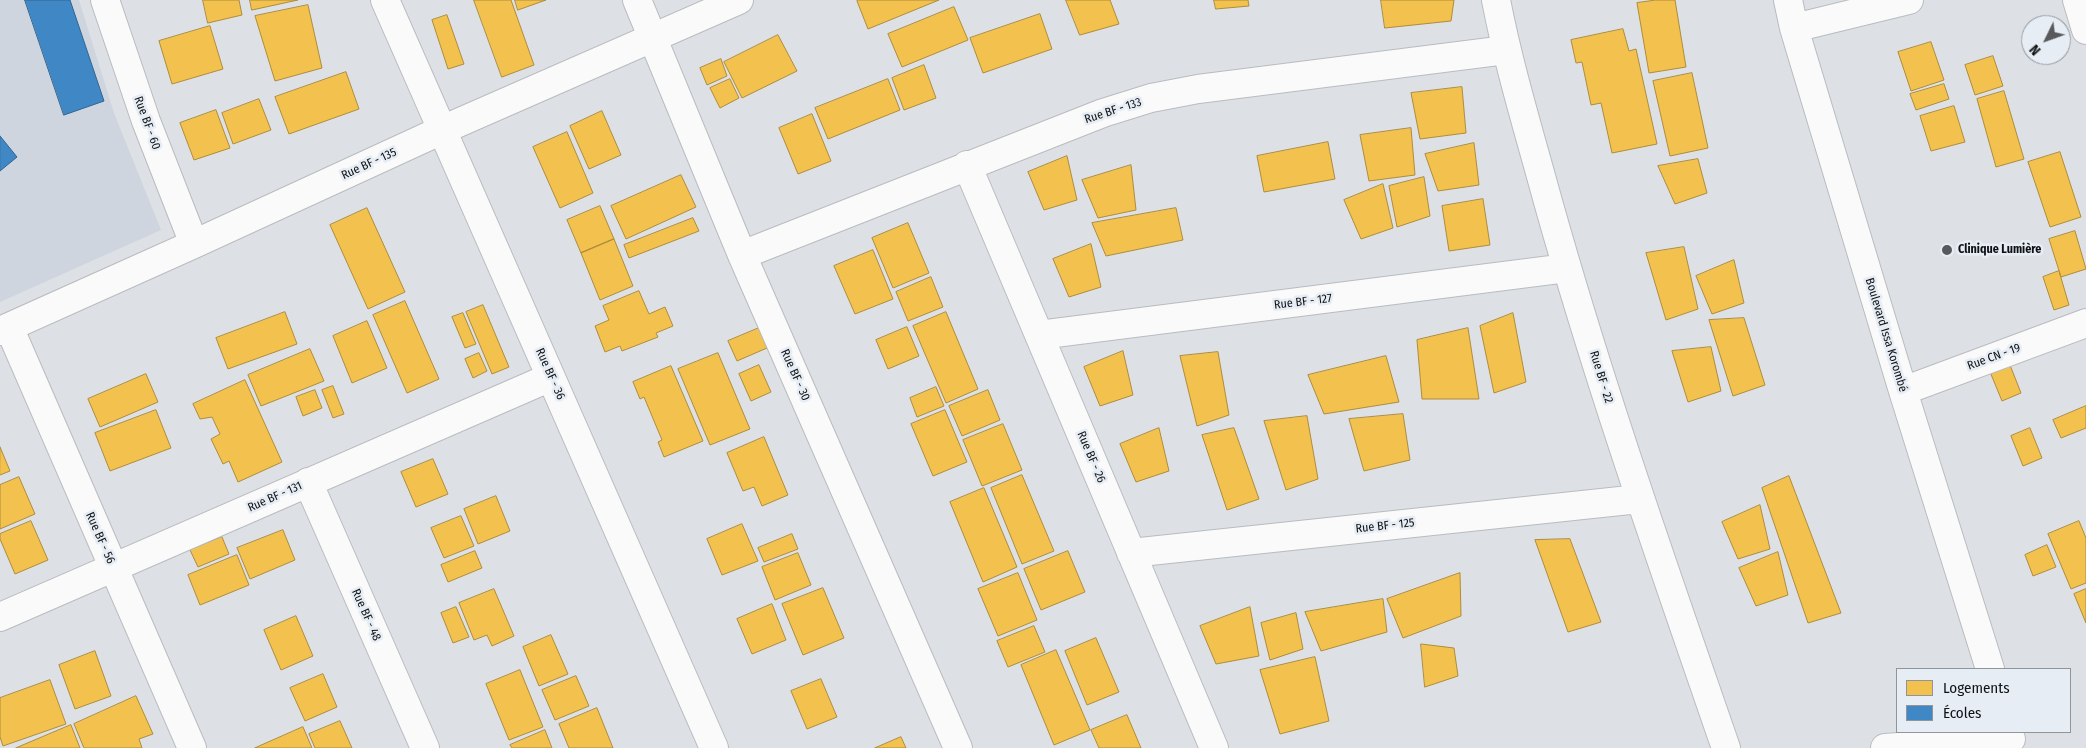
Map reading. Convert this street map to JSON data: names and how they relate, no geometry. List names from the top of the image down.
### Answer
{
  "streets": {
    "street": [
      "Rue BF - 133",
      "Rue BF - 60",
      "Rue BF - 135",
      "Rue BF - 127",
      "Boulevard Issa Korombé",
      "Rue CN - 19",
      "Rue BF - 36",
      "Rue BF - 30",
      "Rue BF - 22",
      "Rue BF - 26",
      "Rue BF - 131",
      "Rue BF - 125",
      "Rue BF - 56",
      "Rue BF - 48"
    ]
  },
  "crossings": [
    ["Rue BF - 133", "Rue BF - 30"],
    ["Rue BF - 133", "Rue BF - 22"],
    ["Rue BF - 133", "Rue BF - 26"],
    ["Rue BF - 60", "Rue BF - 135"],
    ["Rue BF - 135", "Rue BF - 36"],
    ["Rue BF - 135", "Rue BF - 30"],
    ["Rue BF - 135", "Rue BF - 56"],
    ["Rue BF - 127", "Rue BF - 22"],
    ["Rue BF - 127", "Rue BF - 26"],
    ["Boulevard Issa Korombé", "Rue CN - 19"],
    ["Rue BF - 36", "Rue BF - 131"],
    ["Rue BF - 22", "Rue BF - 125"],
    ["Rue BF - 26", "Rue BF - 125"],
    ["Rue BF - 131", "Rue BF - 56"],
    ["Rue BF - 131", "Rue BF - 48"]
  ],
  "places": ["Clinique Lumière"],
  "legend": ["Logements", "Écoles"],
  "north": "bottom left"
}
